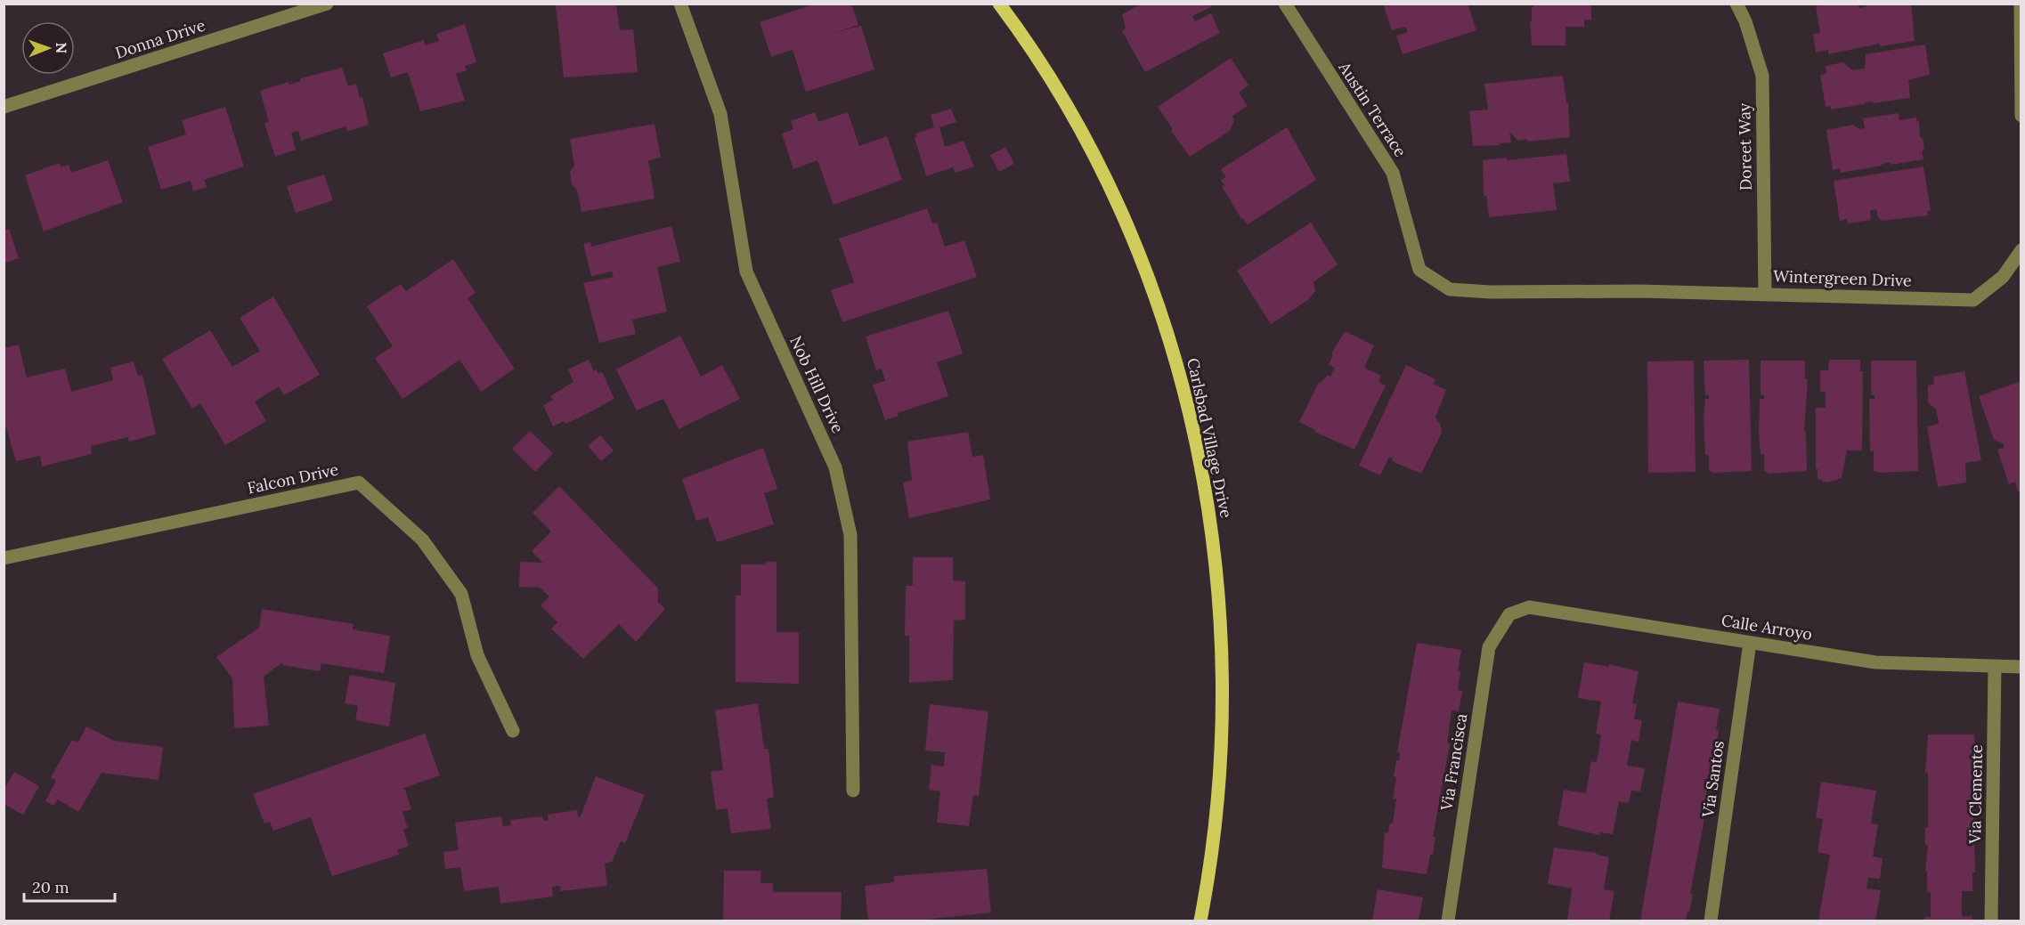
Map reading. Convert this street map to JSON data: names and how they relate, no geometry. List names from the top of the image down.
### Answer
{
  "streets": {
    "main road": ["Carlsbad Village Drive"],
    "street": [
      "Donna Drive",
      "Austin Terrace",
      "Doreet Way",
      "Wintergreen Drive",
      "Nob Hill Drive",
      "Falcon Drive",
      "Calle Arroyo",
      "Via Francisca",
      "Via Santos",
      "Via Clemente"
    ]
  },
  "crossings": [
    ["Austin Terrace", "Wintergreen Drive"],
    ["Doreet Way", "Wintergreen Drive"],
    ["Calle Arroyo", "Via Francisca"],
    ["Calle Arroyo", "Via Santos"],
    ["Calle Arroyo", "Via Clemente"]
  ],
  "scale_bar": "20 m",
  "north": "right"
}
